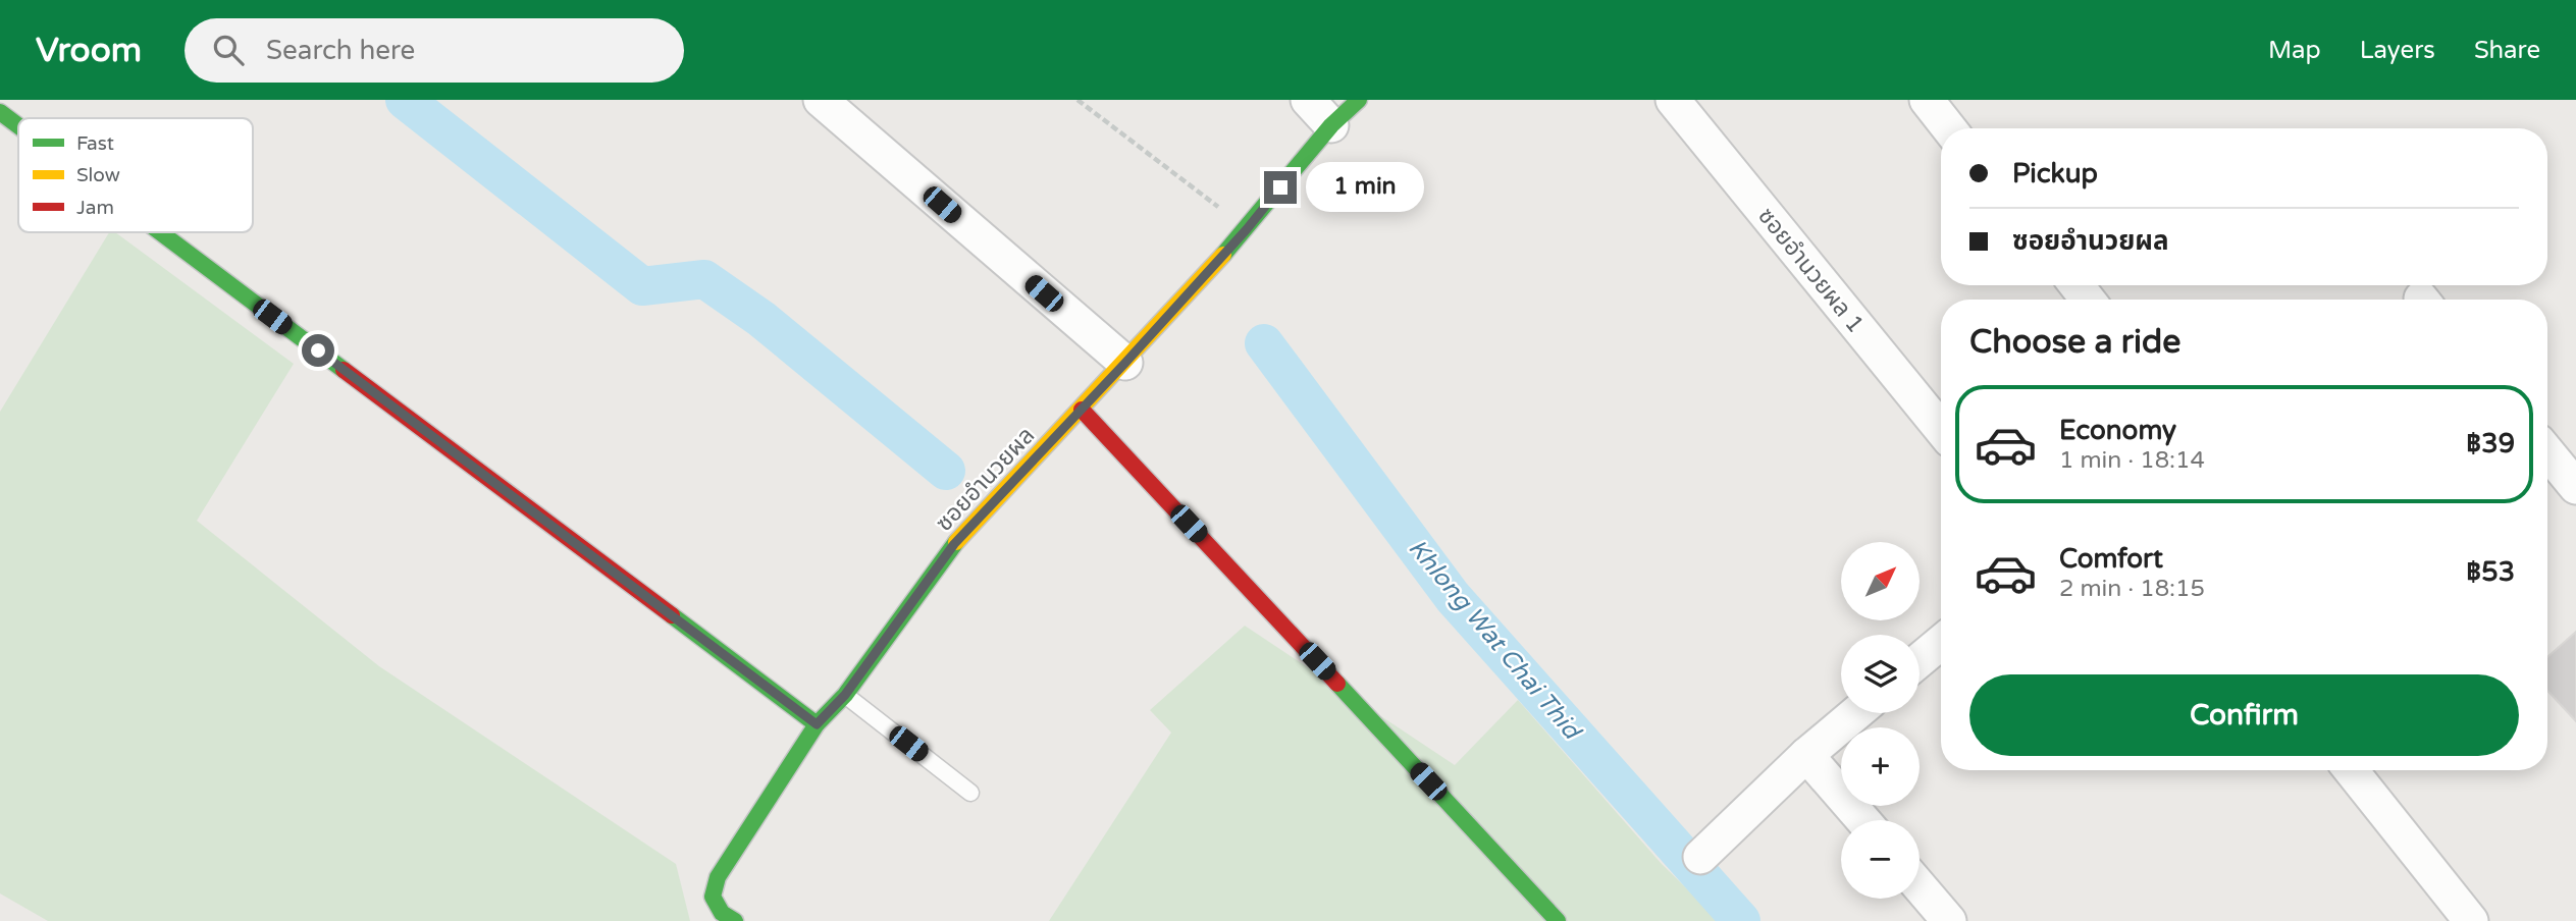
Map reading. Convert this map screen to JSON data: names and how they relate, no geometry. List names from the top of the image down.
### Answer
{
  "streets": {
    "street": ["ซอยอำนวยผล 1", "ซอยอำนวยผล"]
  },
  "water": ["Khlong Wat Chai Thid"],
  "legend": ["Fast", "Slow", "Jam"],
  "north": "top right",
  "page": {
    "header": "Vroom",
    "search": "Search here",
    "nav": ["Map", "Layers", "Share"],
    "banner": ["Pickup", "ซอยอำนวยผล"],
    "bubble": "1 min",
    "heading": "Choose a ride",
    "list": [
      {
        "name": "Economy",
        "note": "1 min · 18:14",
        "value": "฿39"
      },
      {
        "name": "Comfort",
        "note": "2 min · 18:15",
        "value": "฿53"
      }
    ],
    "map_buttons": ["+", "−"],
    "buttons": "Confirm"
  }
}
